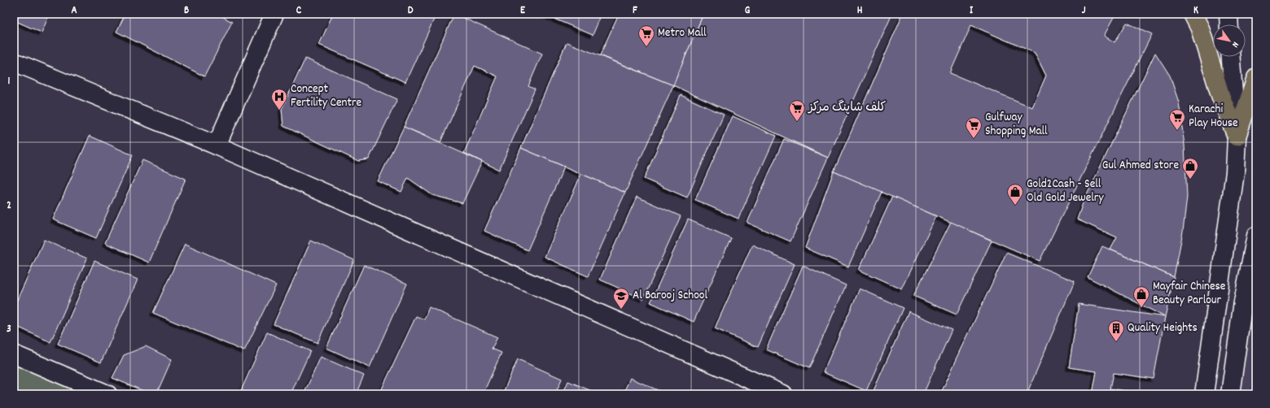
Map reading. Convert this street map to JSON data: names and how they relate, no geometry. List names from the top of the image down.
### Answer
{
  "places": {
    "supermarket": [
      "Metro Mall",
      "کلف شاپنگ مرکز",
      "Karachi Play House",
      "Gulfway Shopping Mall"
    ],
    "hospital": ["Concept Fertility Centre"],
    "shop": ["Gul Ahmed store", "Gold2Cash - Sell Old Gold Jewelry", "Mayfair Chinese Beauty Parlour"],
    "school or university": ["Al Barooj School"],
    "building": ["Quality Heights"]
  },
  "north": "bottom right",
  "grid": {
    "columns": [
      "A",
      "B",
      "C",
      "D",
      "E",
      "F",
      "G",
      "H",
      "I",
      "J",
      "K"
    ],
    "rows": ["1", "2", "3"]
  }
}
